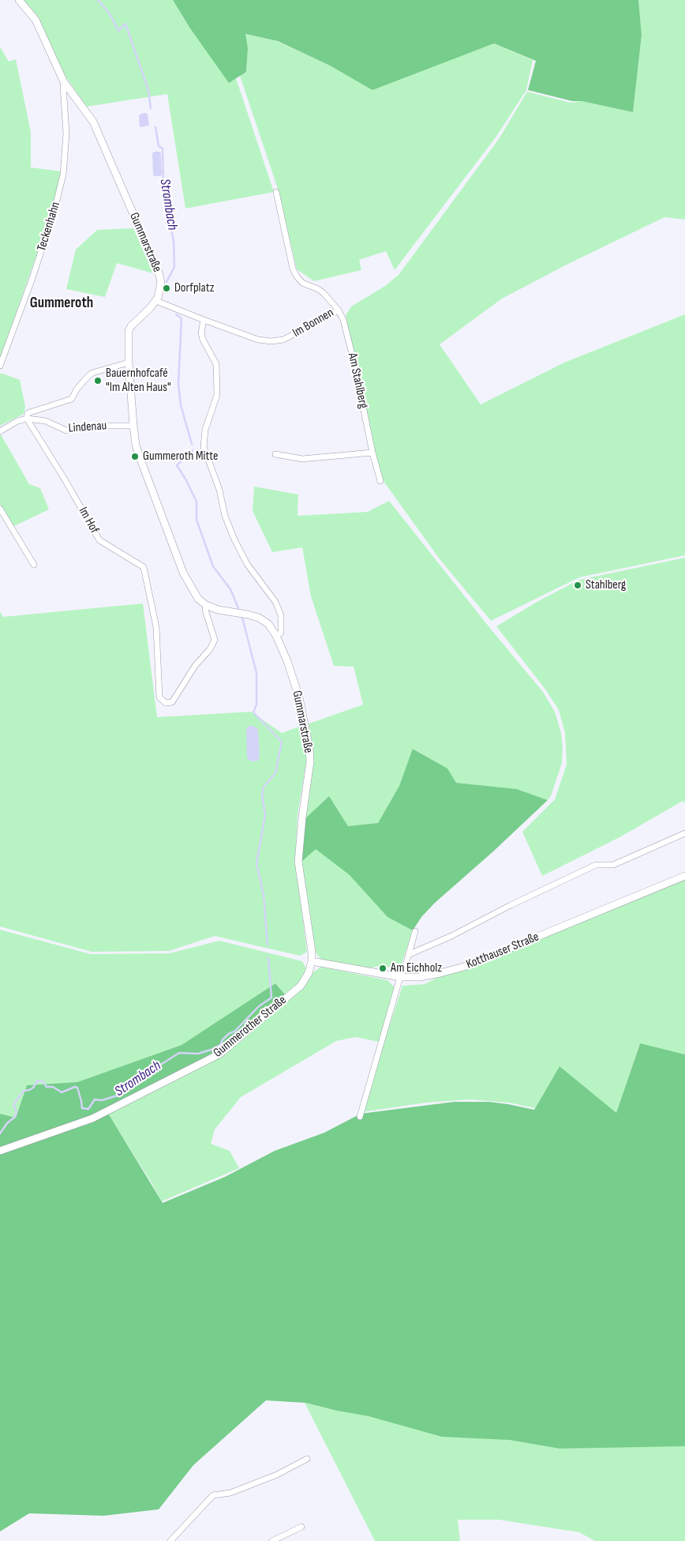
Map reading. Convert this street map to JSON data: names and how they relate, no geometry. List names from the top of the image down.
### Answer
{
  "streets": {
    "street": [
      "Teckenhahn",
      "Gummarstraße",
      "Im Bonnen",
      "Am Stahlberg",
      "Lindenau",
      "Im Hof",
      "Kotthauser Straße",
      "Gummerother Straße"
    ]
  },
  "crossings": [
    ["Teckenhahn", "Gummarstraße"],
    ["Gummarstraße", "Im Bonnen"],
    ["Gummarstraße", "Im Hof"],
    ["Gummarstraße", "Kotthauser Straße"],
    ["Gummarstraße", "Gummerother Straße"],
    ["Im Bonnen", "Am Stahlberg"],
    ["Lindenau", "Im Hof"],
    ["Kotthauser Straße", "Gummerother Straße"]
  ],
  "districts": ["Gummeroth"],
  "water": ["Strombach"],
  "places": [
    "Dorfplatz",
    "Bauernhofcafé \"Im Alten Haus\"",
    "Gummeroth Mitte",
    "Stahlberg",
    "Am Eichholz"
  ]
}
